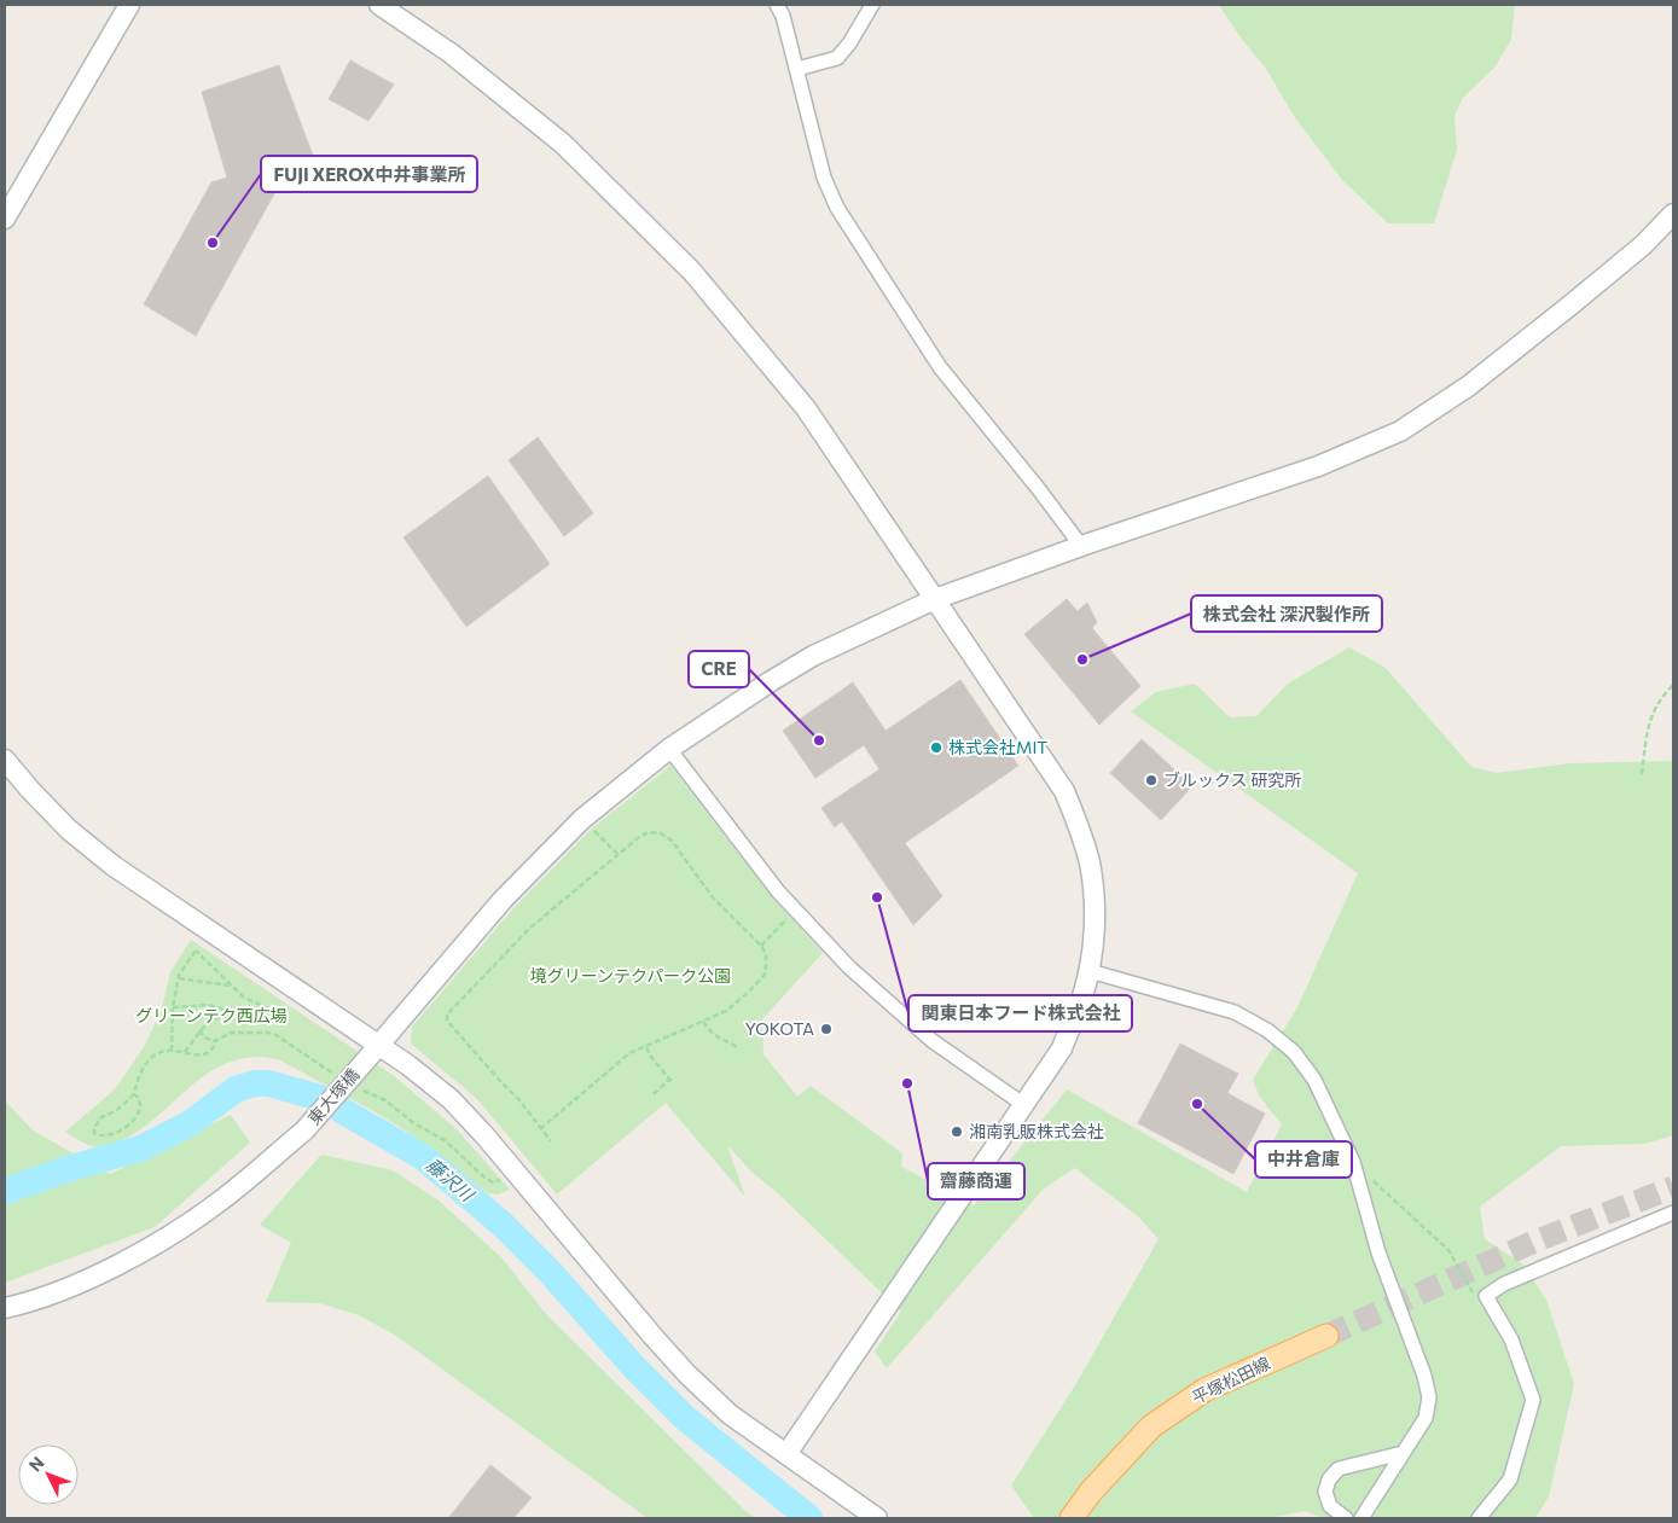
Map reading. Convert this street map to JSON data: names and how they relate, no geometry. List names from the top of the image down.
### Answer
{
  "streets": {
    "main road": ["平塚松田線"],
    "street": ["東大塚橋"]
  },
  "water": ["藤沢川"],
  "parks": ["境グリーンテクパーク公園", "グリーンテク西広場"],
  "places": [
    "FUJI XEROX中井事業所",
    "株式会社 深沢製作所",
    "CRE",
    "株式会社MIT",
    "ブルックス 研究所",
    "関東日本フード株式会社",
    "YOKOTA",
    "齋藤商運",
    "中井倉庫",
    "湘南乳販株式会社"
  ],
  "north": "top left"
}
